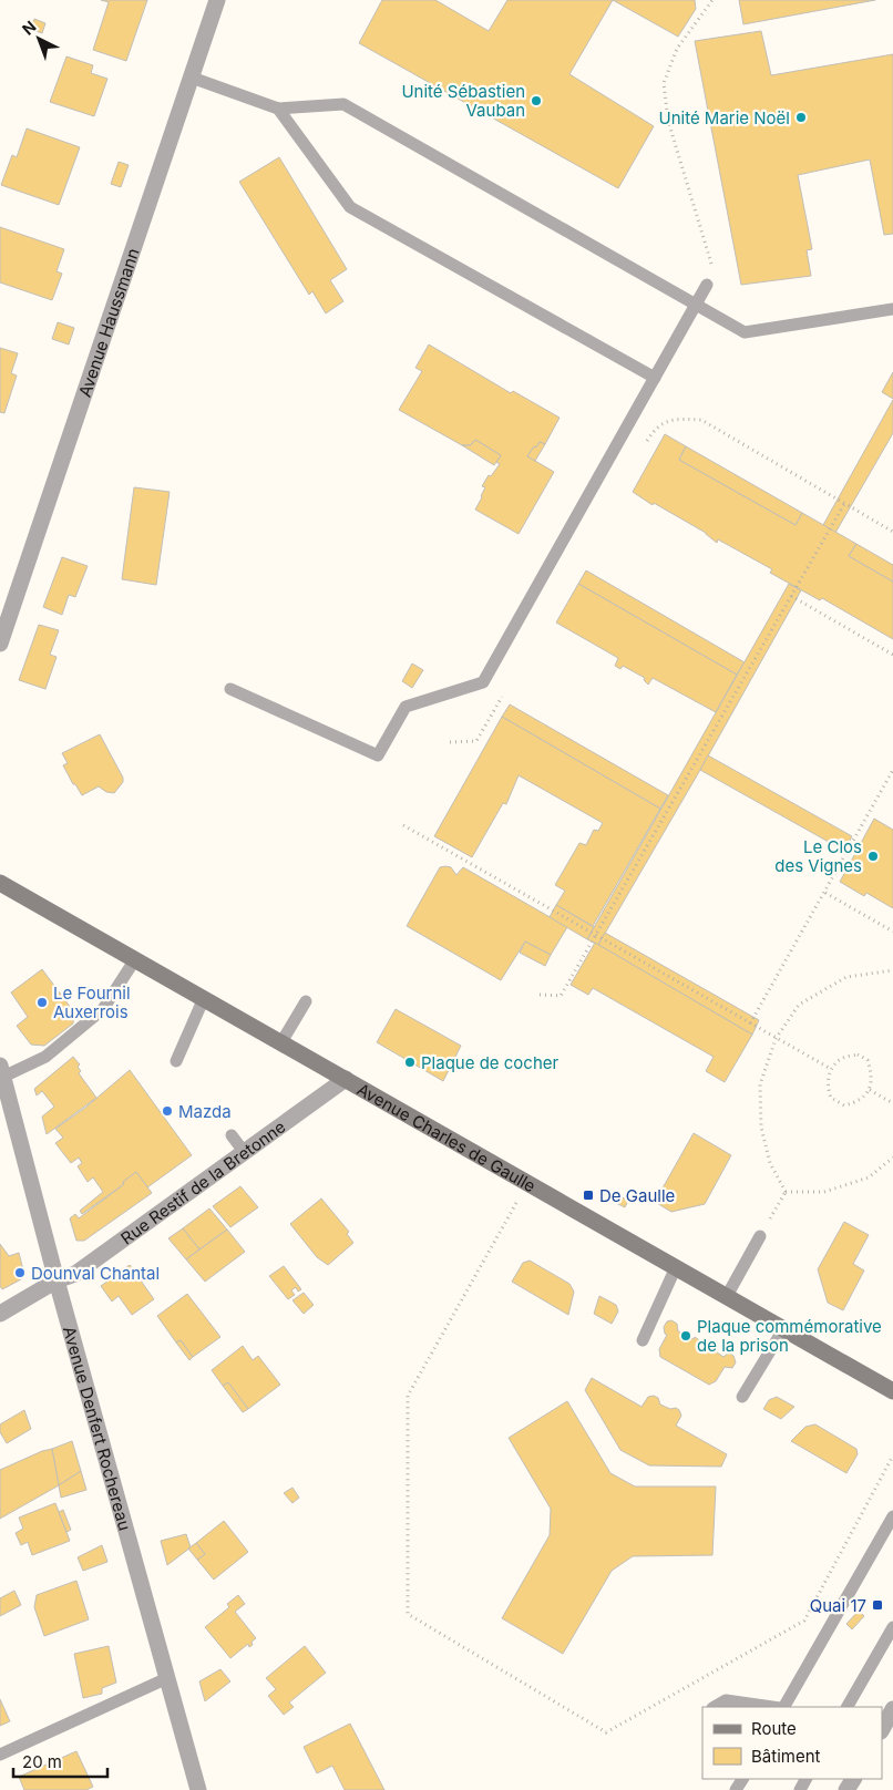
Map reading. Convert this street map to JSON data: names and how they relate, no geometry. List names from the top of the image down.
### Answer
{
  "streets": {
    "main road": ["Avenue Charles de Gaulle"],
    "street": ["Avenue Haussmann", "Rue Restif de la Bretonne", "Avenue Denfert Rochereau"]
  },
  "crossings": [
    ["Avenue Charles de Gaulle", "Rue Restif de la Bretonne"],
    ["Rue Restif de la Bretonne", "Avenue Denfert Rochereau"]
  ],
  "places": {
    "other": [
      "Unité Sébastien Vauban",
      "Unité Marie Noël",
      "Le Clos des Vignes",
      "Le Fournil Auxerrois",
      "Plaque de cocher",
      "Mazda",
      "Dounval Chantal",
      "Plaque commémorative de la prison"
    ],
    "transit": ["De Gaulle", "Quai 17"]
  },
  "legend": ["Route", "Bâtiment"],
  "scale_bar": "20 m",
  "north": "top left"
}
